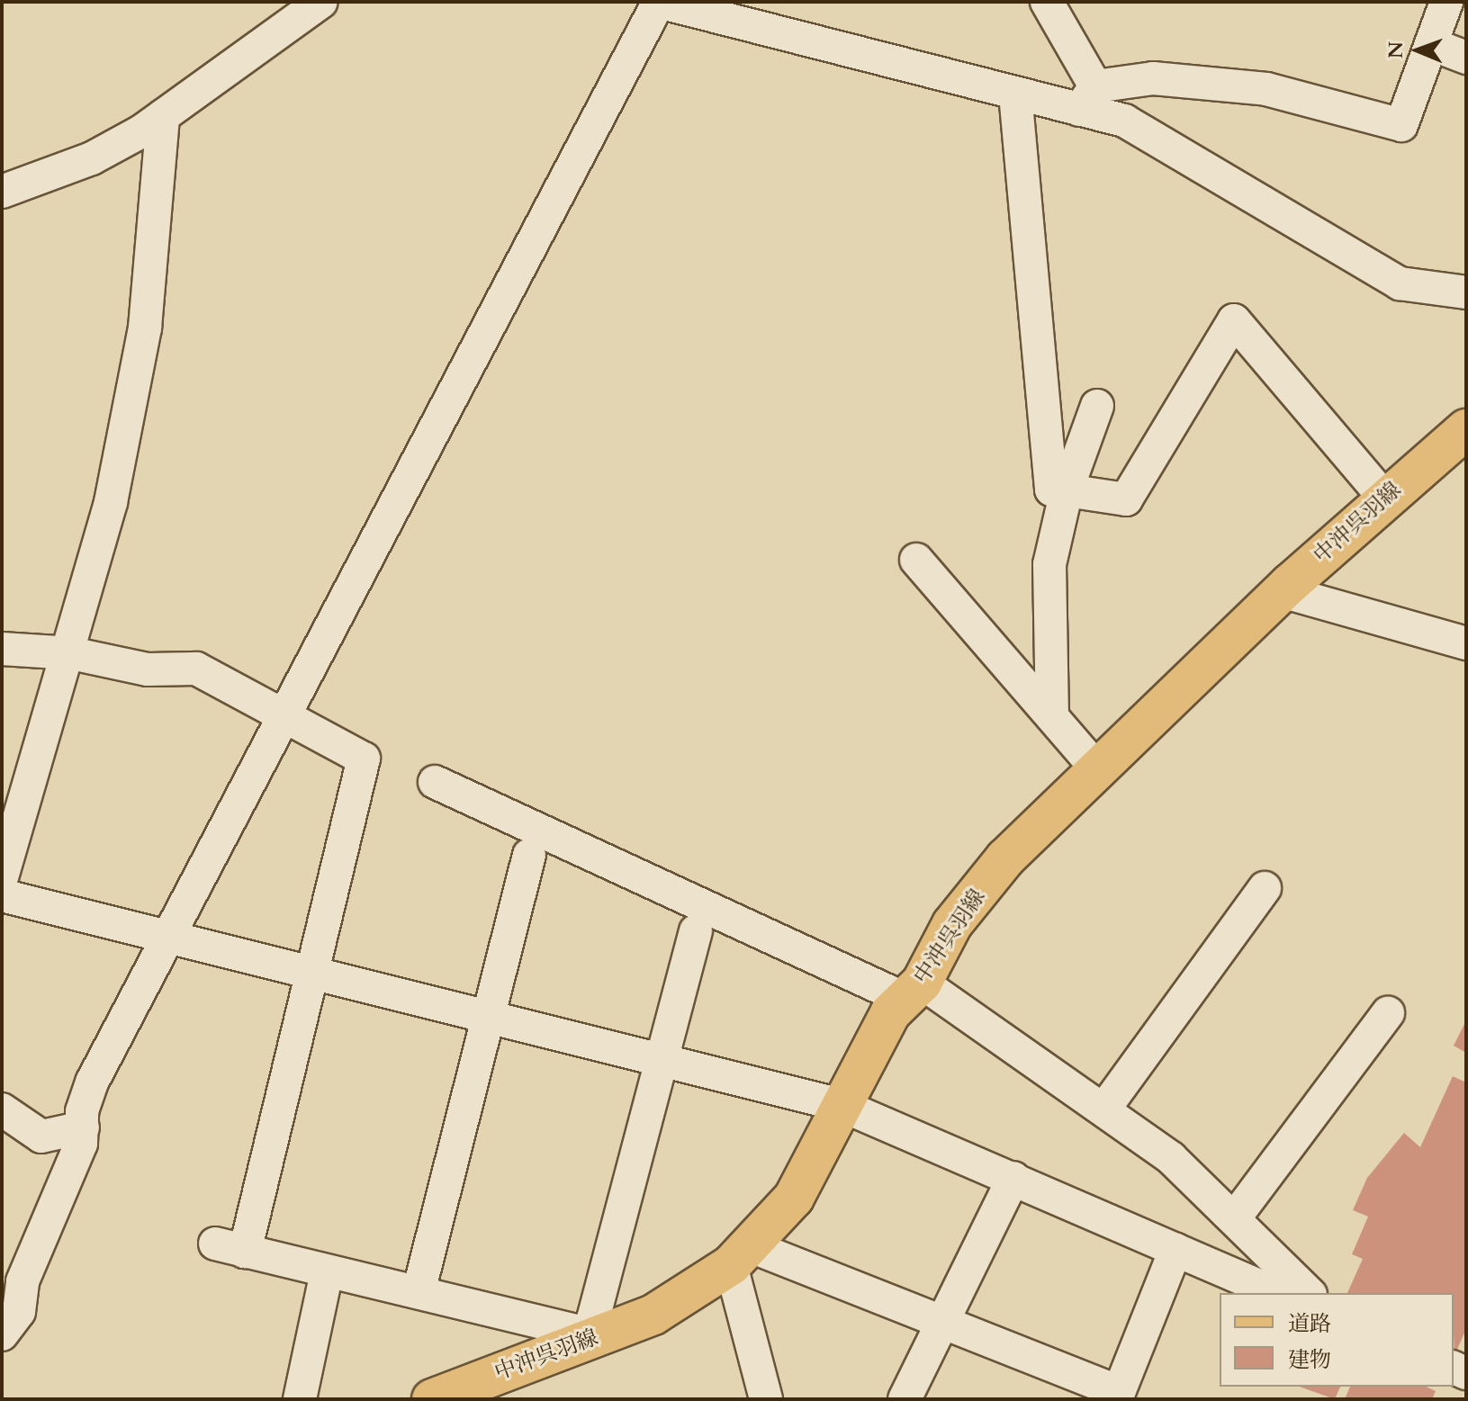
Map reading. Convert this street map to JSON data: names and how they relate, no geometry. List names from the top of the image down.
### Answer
{
  "streets": {
    "main road": ["中沖呉羽線"]
  },
  "legend": ["道路", "建物"],
  "north": "left"
}
